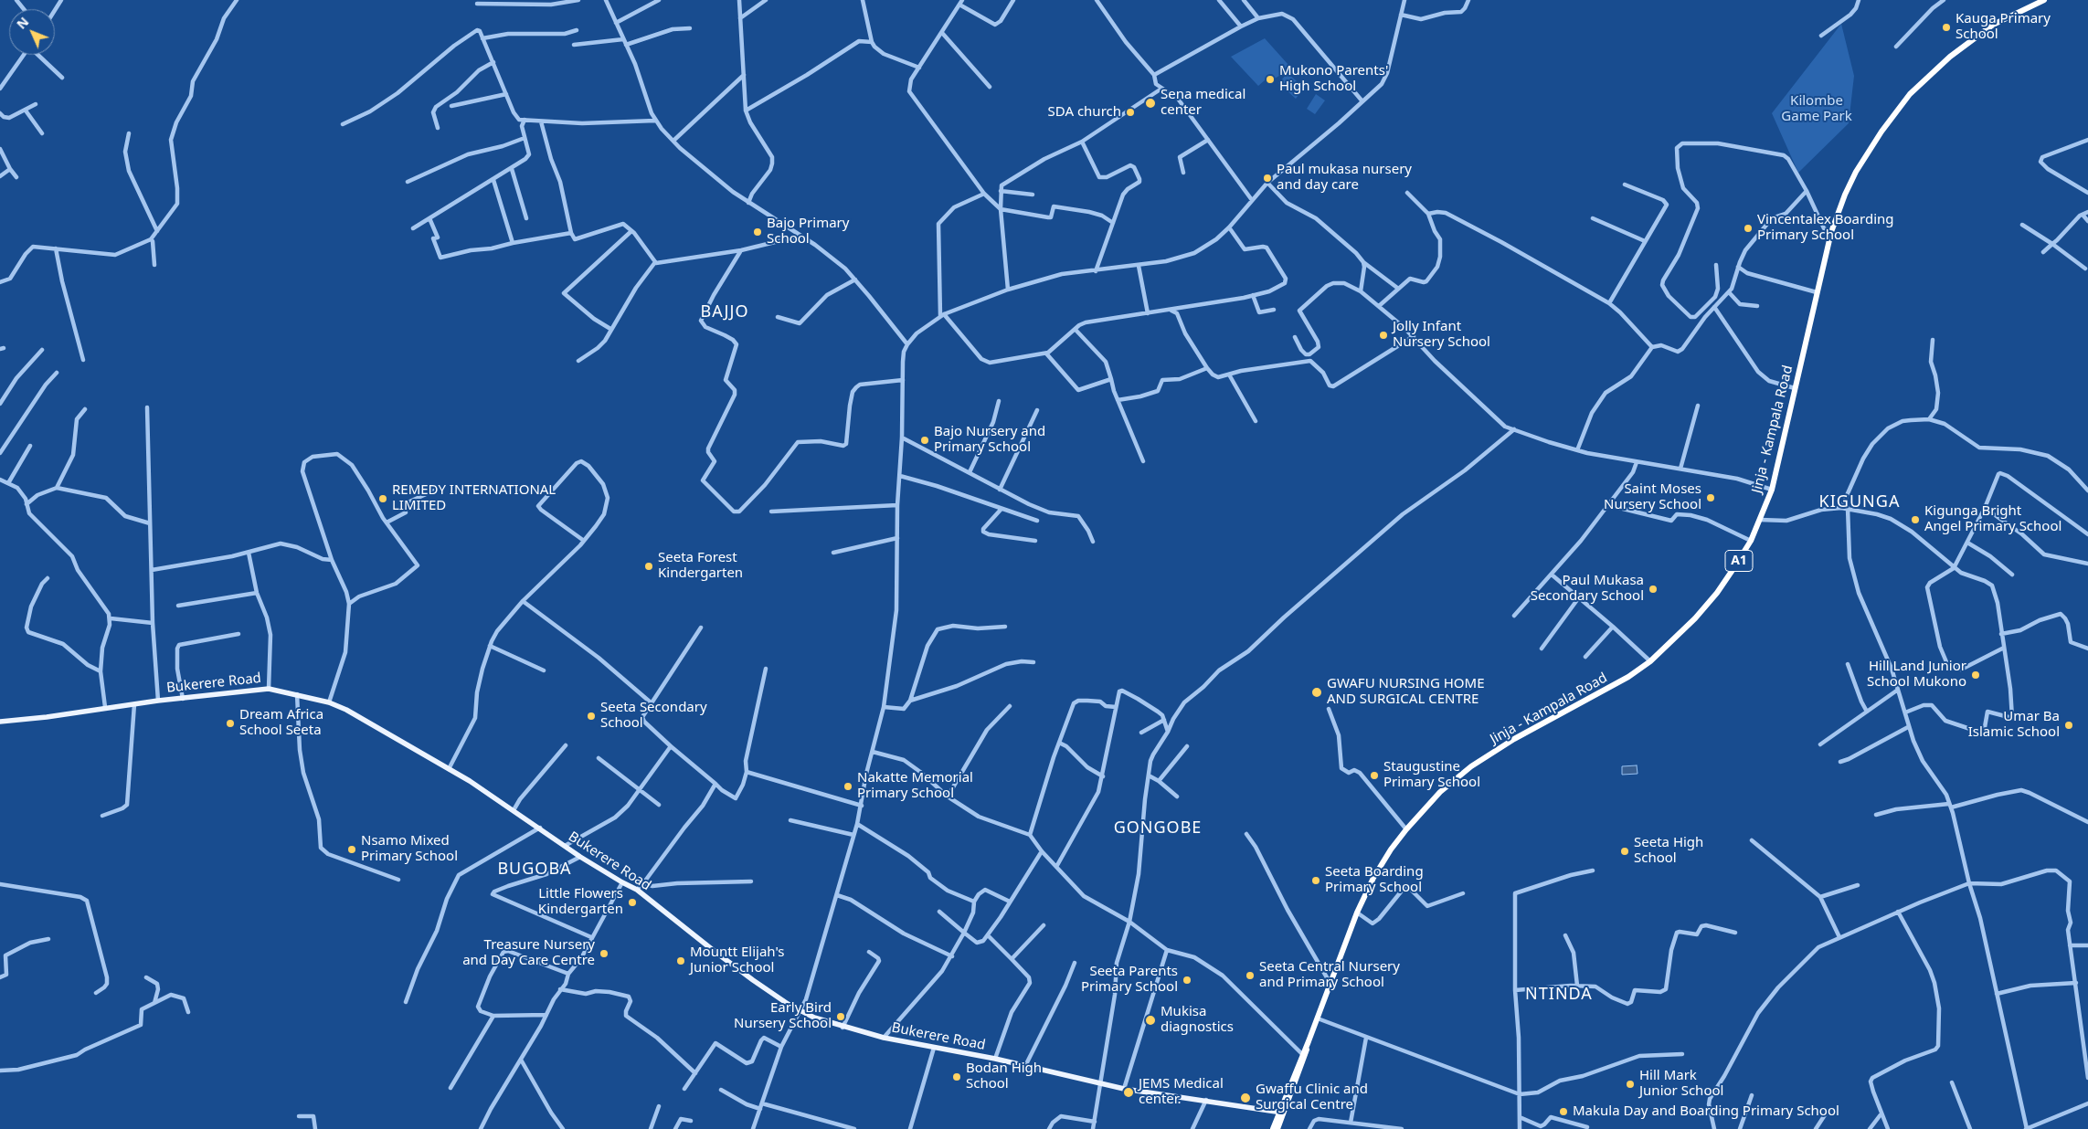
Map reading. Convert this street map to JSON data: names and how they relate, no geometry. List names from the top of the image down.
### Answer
{
  "streets": {
    "highway": ["Jinja - Kampala Road", "A1"],
    "main road": ["Bukerere Road"]
  },
  "crossings": [
    ["Jinja - Kampala Road", "Bukerere Road"]
  ],
  "districts": [
    "BAJJO",
    "KIGUNGA",
    "GONGOBE",
    "BUGOBA",
    "NTINDA"
  ],
  "parks": ["Kilombe Game Park"],
  "places": [
    "Kauga Primary School",
    "Mukono Parents' High School",
    "Sena medical center",
    "SDA church",
    "Paul mukasa nursery and day care",
    "Vincentalex Boarding Primary School",
    "Bajo Primary School",
    "Jolly Infant Nursery School",
    "Bajo Nursery and Primary School",
    "Saint Moses Nursery School",
    "REMEDY INTERNATIONAL LIMITED",
    "Kigunga Bright Angel Primary School",
    "Seeta Forest Kindergarten",
    "Paul Mukasa Secondary School",
    "Hill Land Junior School Mukono",
    "GWAFU NURSING HOME AND SURGICAL CENTRE",
    "Seeta Secondary School",
    "Dream Africa School Seeta",
    "Umar Ba Islamic School",
    "Staugustine Primary School",
    "Nakatte Memorial Primary School",
    "Nsamo Mixed Primary School",
    "Seeta High School",
    "Seeta Boarding Primary School",
    "Little Flowers Kindergarten",
    "Treasure Nursery and Day Care Centre",
    "Mountt Elijah's Junior School",
    "Seeta Central Nursery and Primary School",
    "Seeta Parents Primary School",
    "Early Bird Nursery School",
    "Mukisa diagnostics",
    "Bodan High School",
    "Hill Mark Junior School",
    "JEMS Medical center.",
    "Gwaffu Clinic and Surgical Centre",
    "Makula Day and Boarding Primary School"
  ],
  "north": "top left"
}
